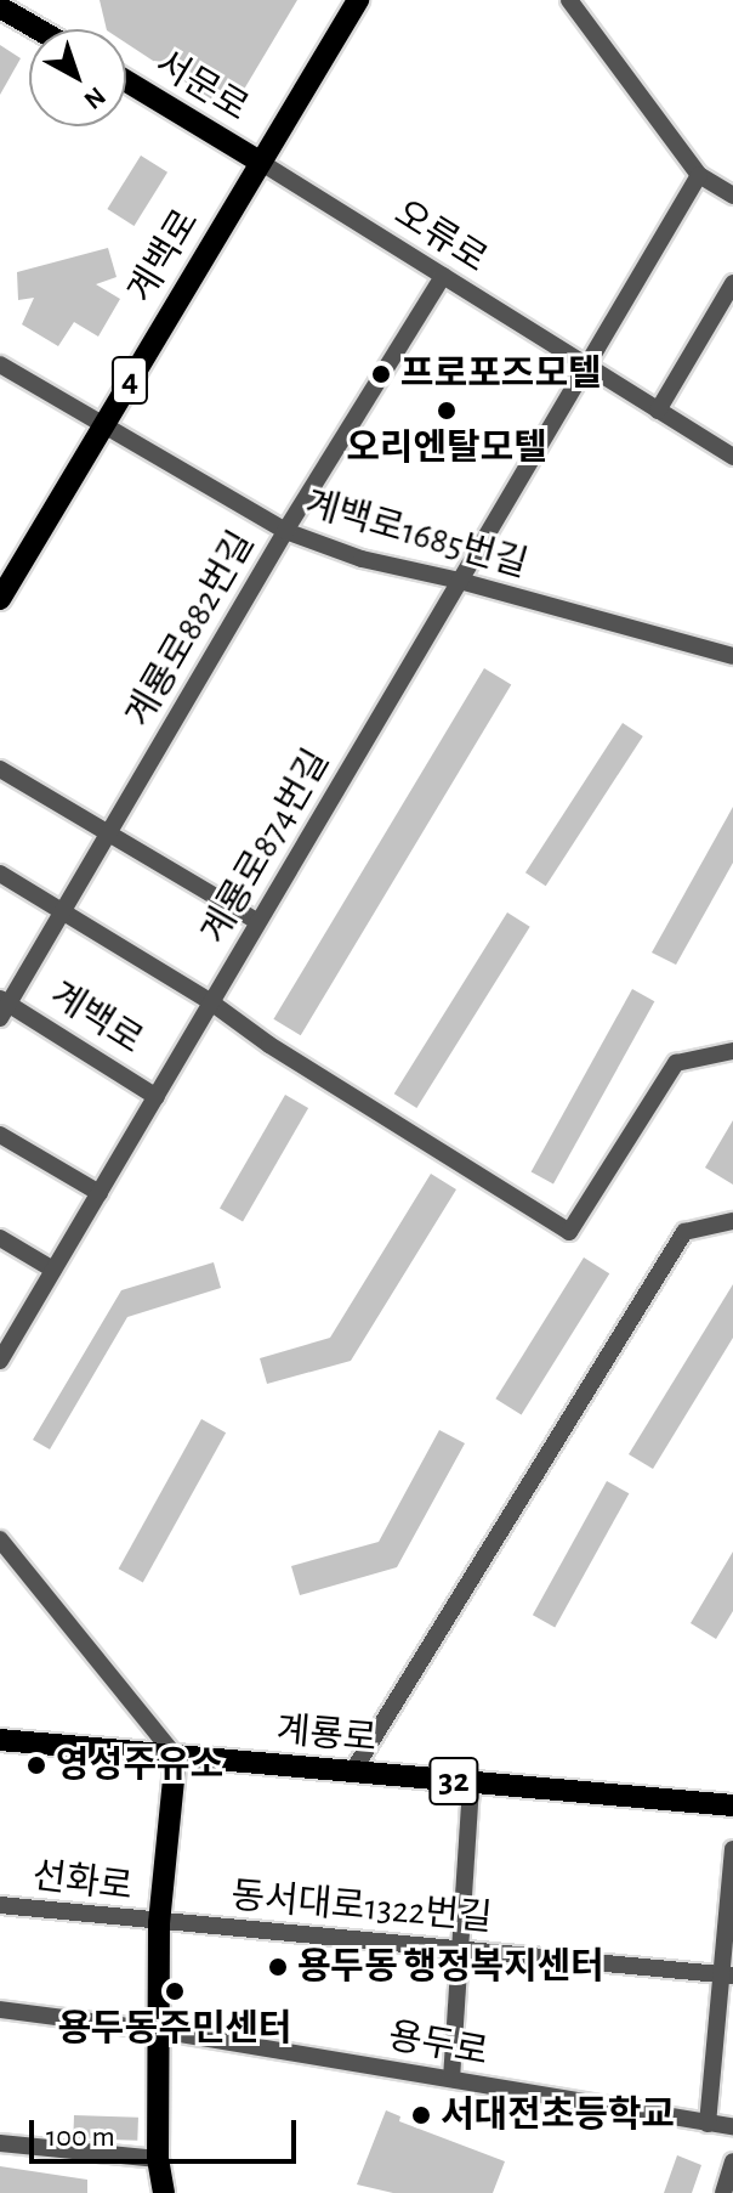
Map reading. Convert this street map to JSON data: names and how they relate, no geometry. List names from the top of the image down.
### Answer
{
  "streets": {
    "main road": [
      "서문로",
      "계백로",
      "4",
      "계룡로",
      "32"
    ],
    "street": [
      "오류로",
      "계백로1685번길",
      "계룡로882번길",
      "계룡로874번길",
      "선화로",
      "동서대로1322번길",
      "용두로"
    ]
  },
  "crossings": [
    ["서문로", "오류로"],
    ["서문로", "계백로"],
    ["오류로", "계백로"],
    ["오류로", "계룡로882번길"],
    ["오류로", "계룡로874번길"],
    ["계백로", "계백로1685번길"],
    ["계백로", "계룡로882번길"],
    ["계백로", "계룡로874번길"],
    ["계백로1685번길", "계룡로882번길"],
    ["계백로1685번길", "계룡로874번길"],
    ["선화로", "동서대로1322번길"]
  ],
  "places": [
    "프로포즈모텔",
    "오리엔탈모텔",
    "영성주유소",
    "용두동 행정복지센터",
    "용두동주민센터",
    "서대전초등학교"
  ],
  "scale_bar": "100 m",
  "north": "bottom right"
}
